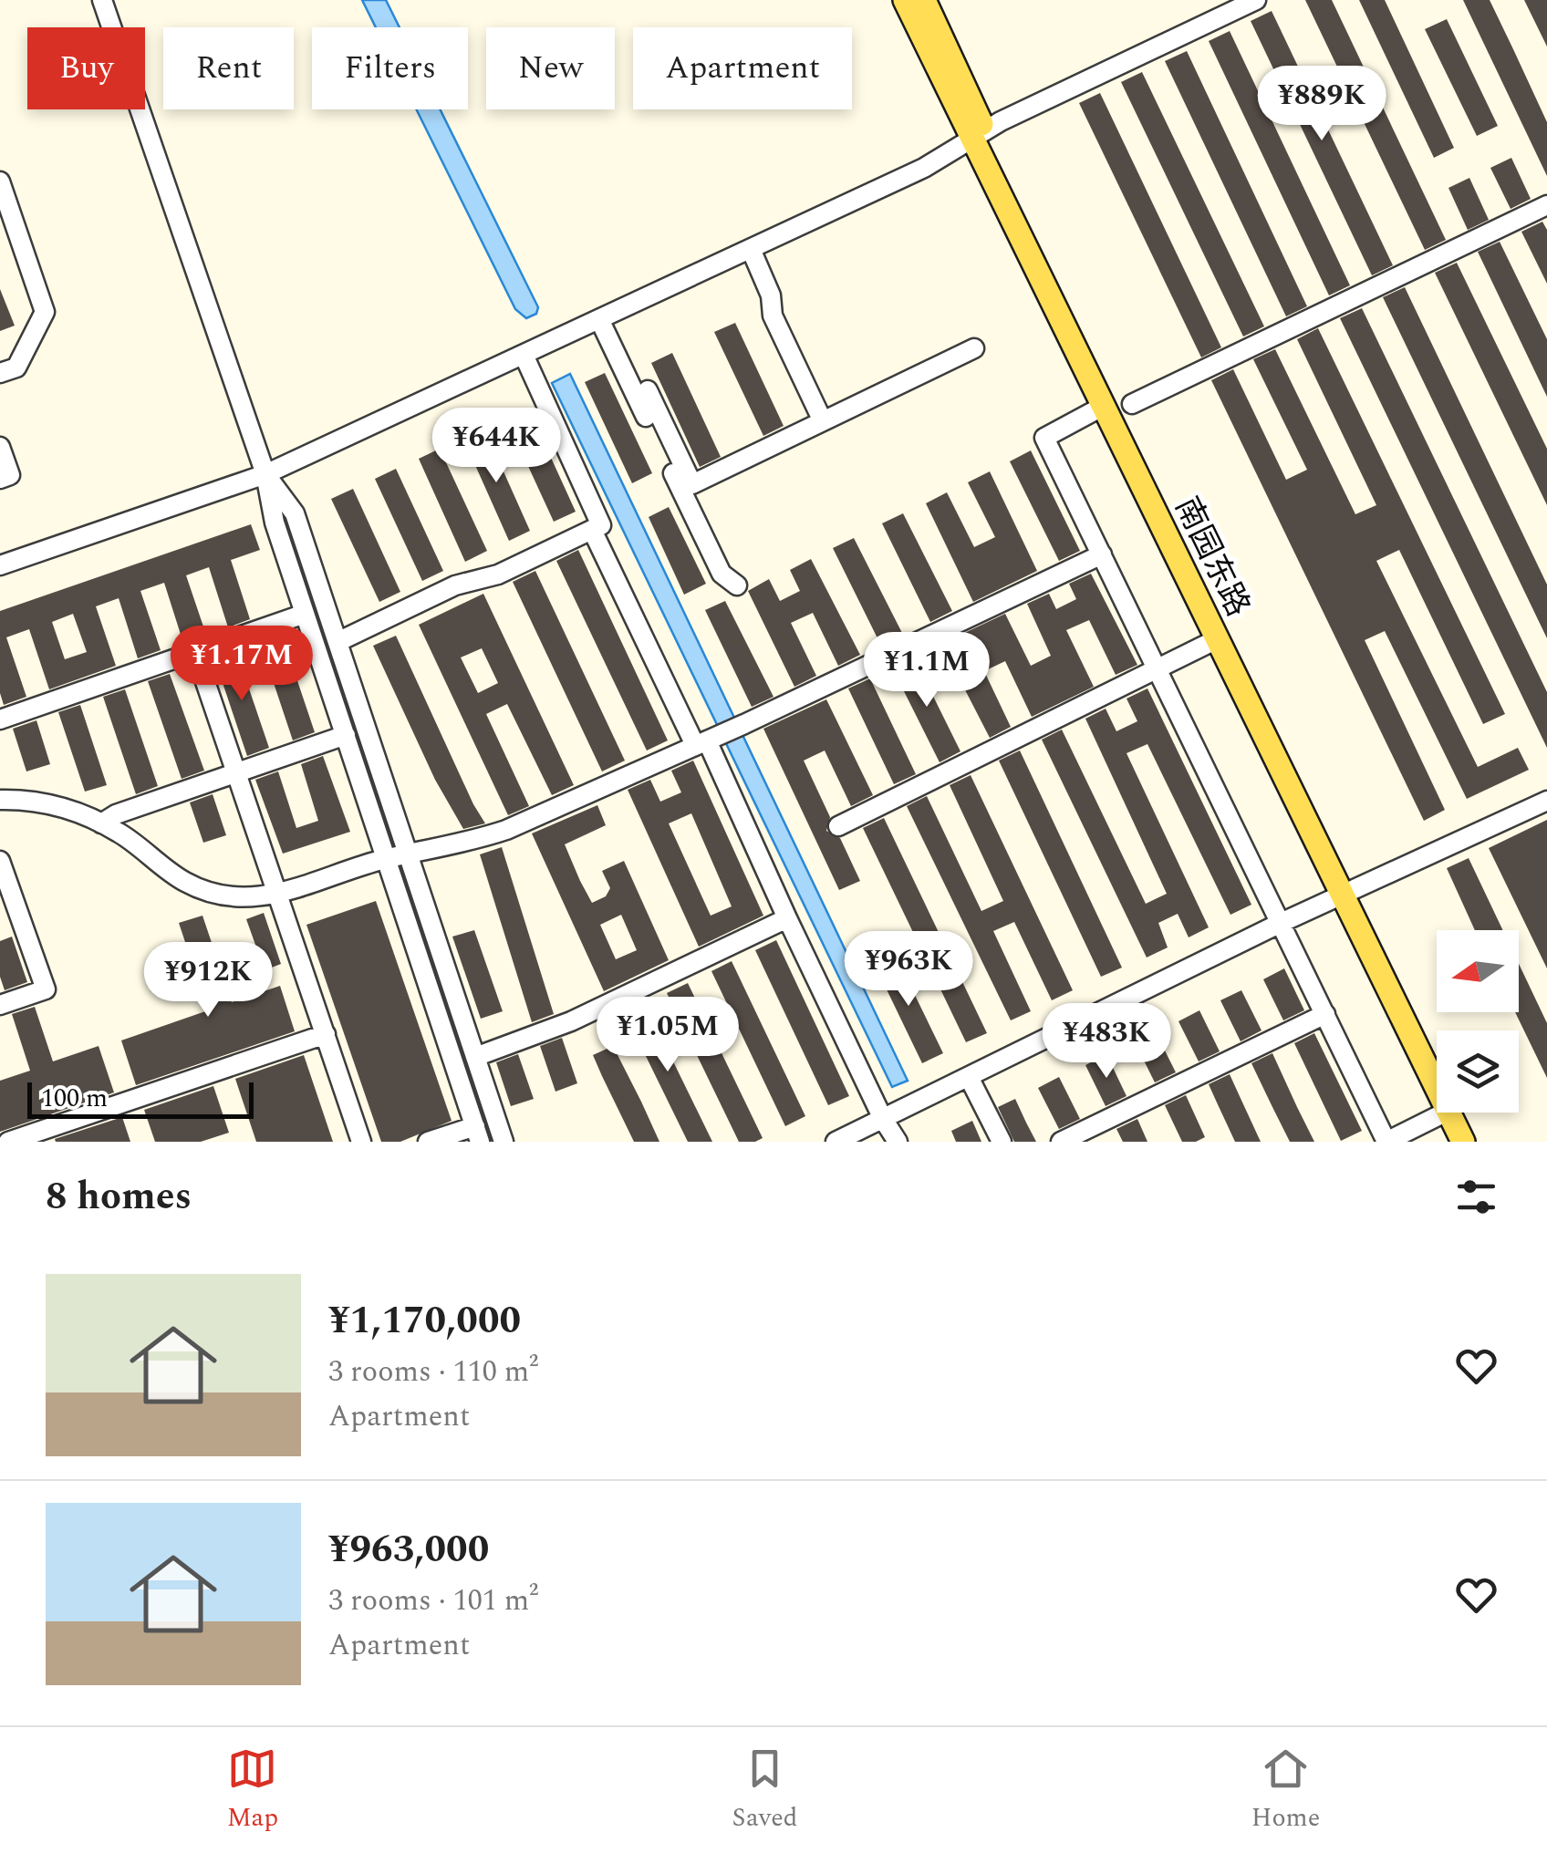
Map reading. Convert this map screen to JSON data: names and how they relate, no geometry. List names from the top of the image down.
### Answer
{
  "streets": {
    "main road": ["南园东路"]
  },
  "scale_bar": "100 m",
  "north": "left",
  "page": {
    "chip": [
      "Buy",
      "Rent",
      "Filters",
      "New",
      "Apartment"
    ],
    "price": [
      "¥889K",
      "¥644K",
      "¥1.17M",
      "¥1.1M",
      "¥963K",
      "¥912K",
      "¥1.05M",
      "¥483K"
    ],
    "scale": "100 m",
    "heading": "8 homes",
    "list": [
      {
        "name": "¥1,170,000",
        "note": "3 rooms · 110 m² · Apartment"
      },
      {
        "name": "¥963,000",
        "note": "3 rooms · 101 m² · Apartment"
      }
    ],
    "tabs": ["Map", "Saved", "Home"]
  }
}
